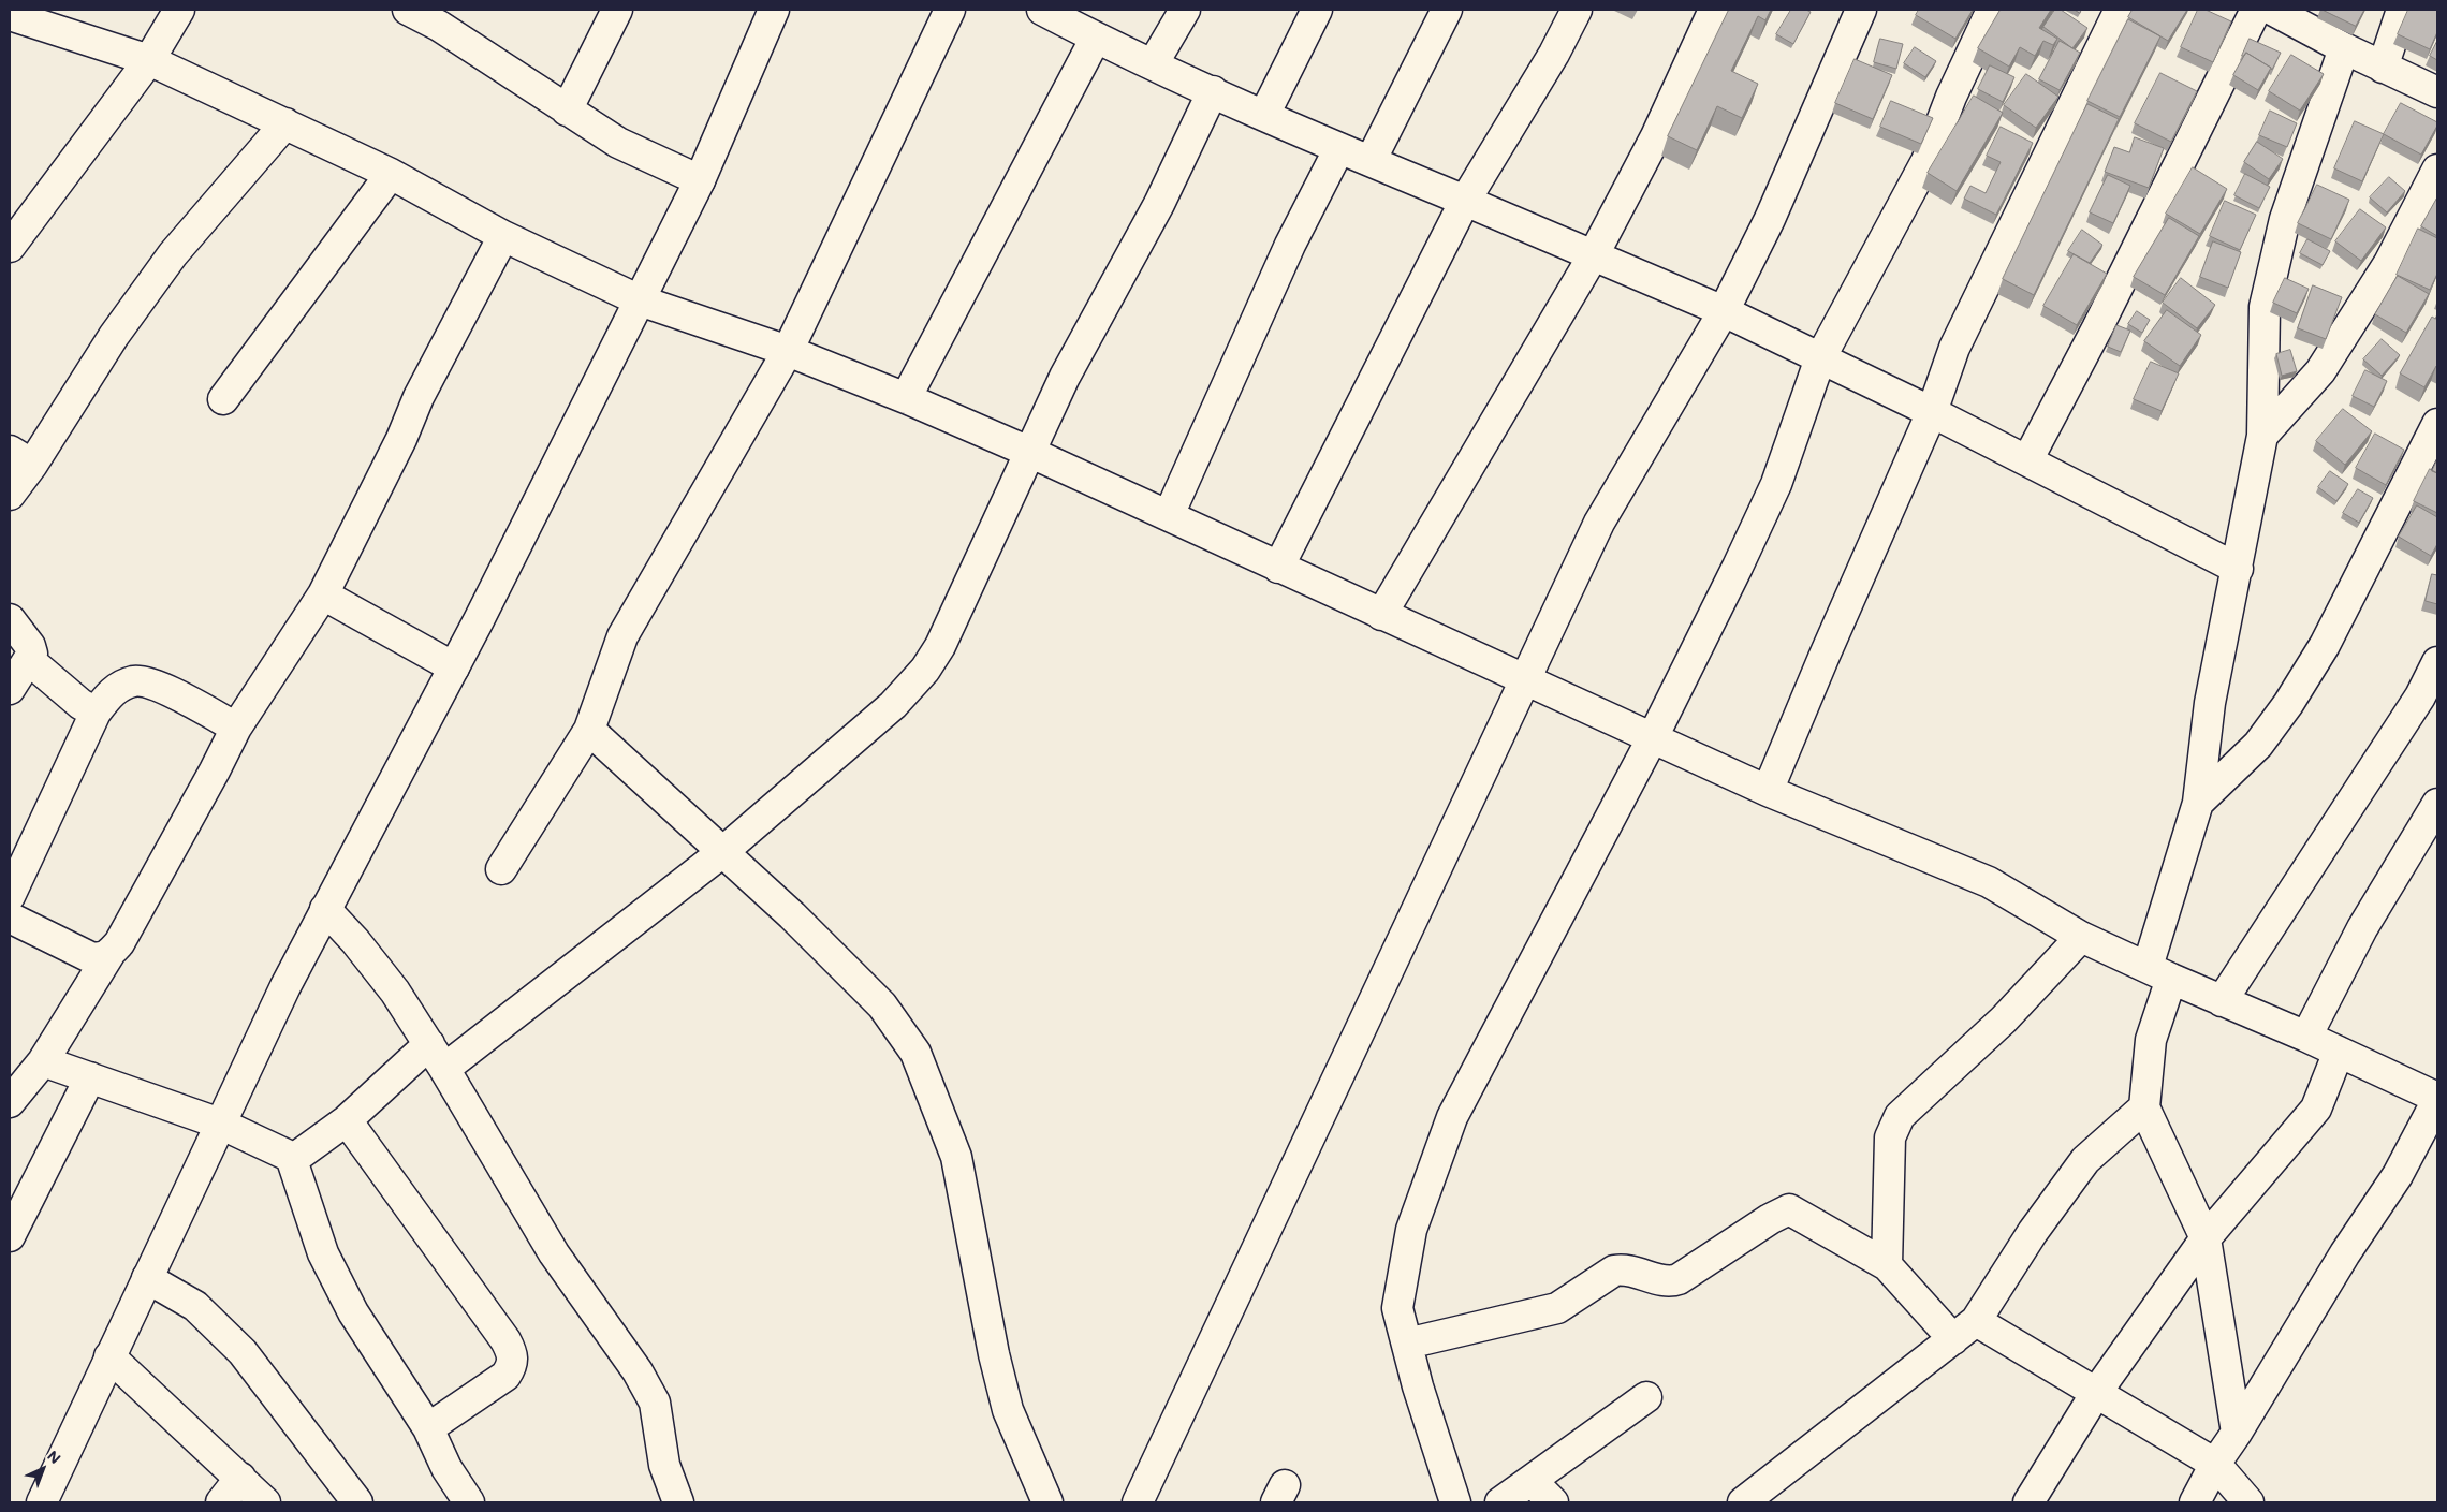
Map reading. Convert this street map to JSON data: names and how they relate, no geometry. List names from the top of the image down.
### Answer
{
  "north": "top right"
}
